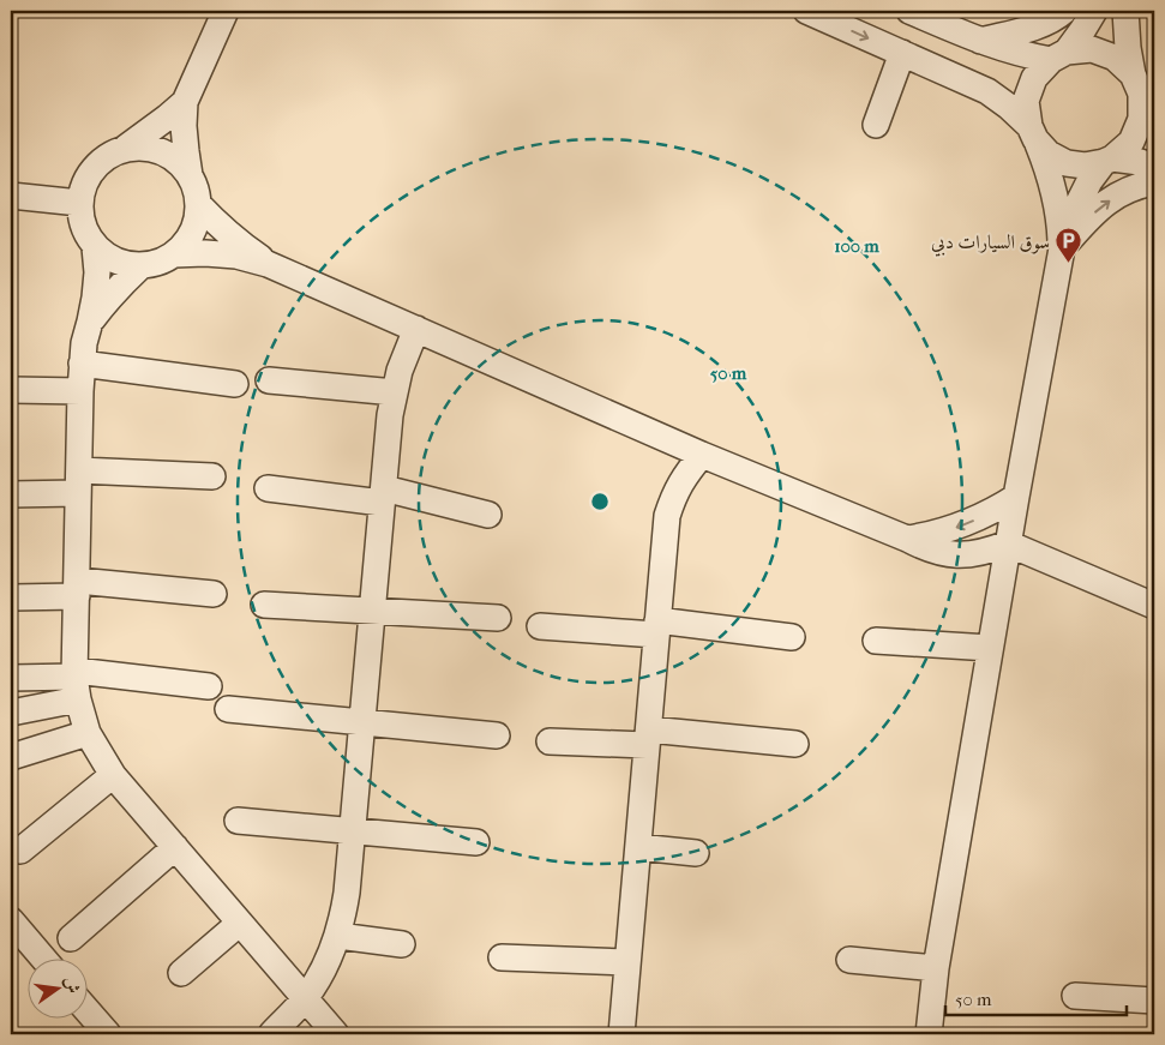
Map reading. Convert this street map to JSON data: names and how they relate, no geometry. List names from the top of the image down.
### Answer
{
  "places": {
    "parking": ["سوق السيارات دبي"]
  },
  "scale_bar": "50 m",
  "north": "right",
  "rings": ["100 m", "50 m"]
}
